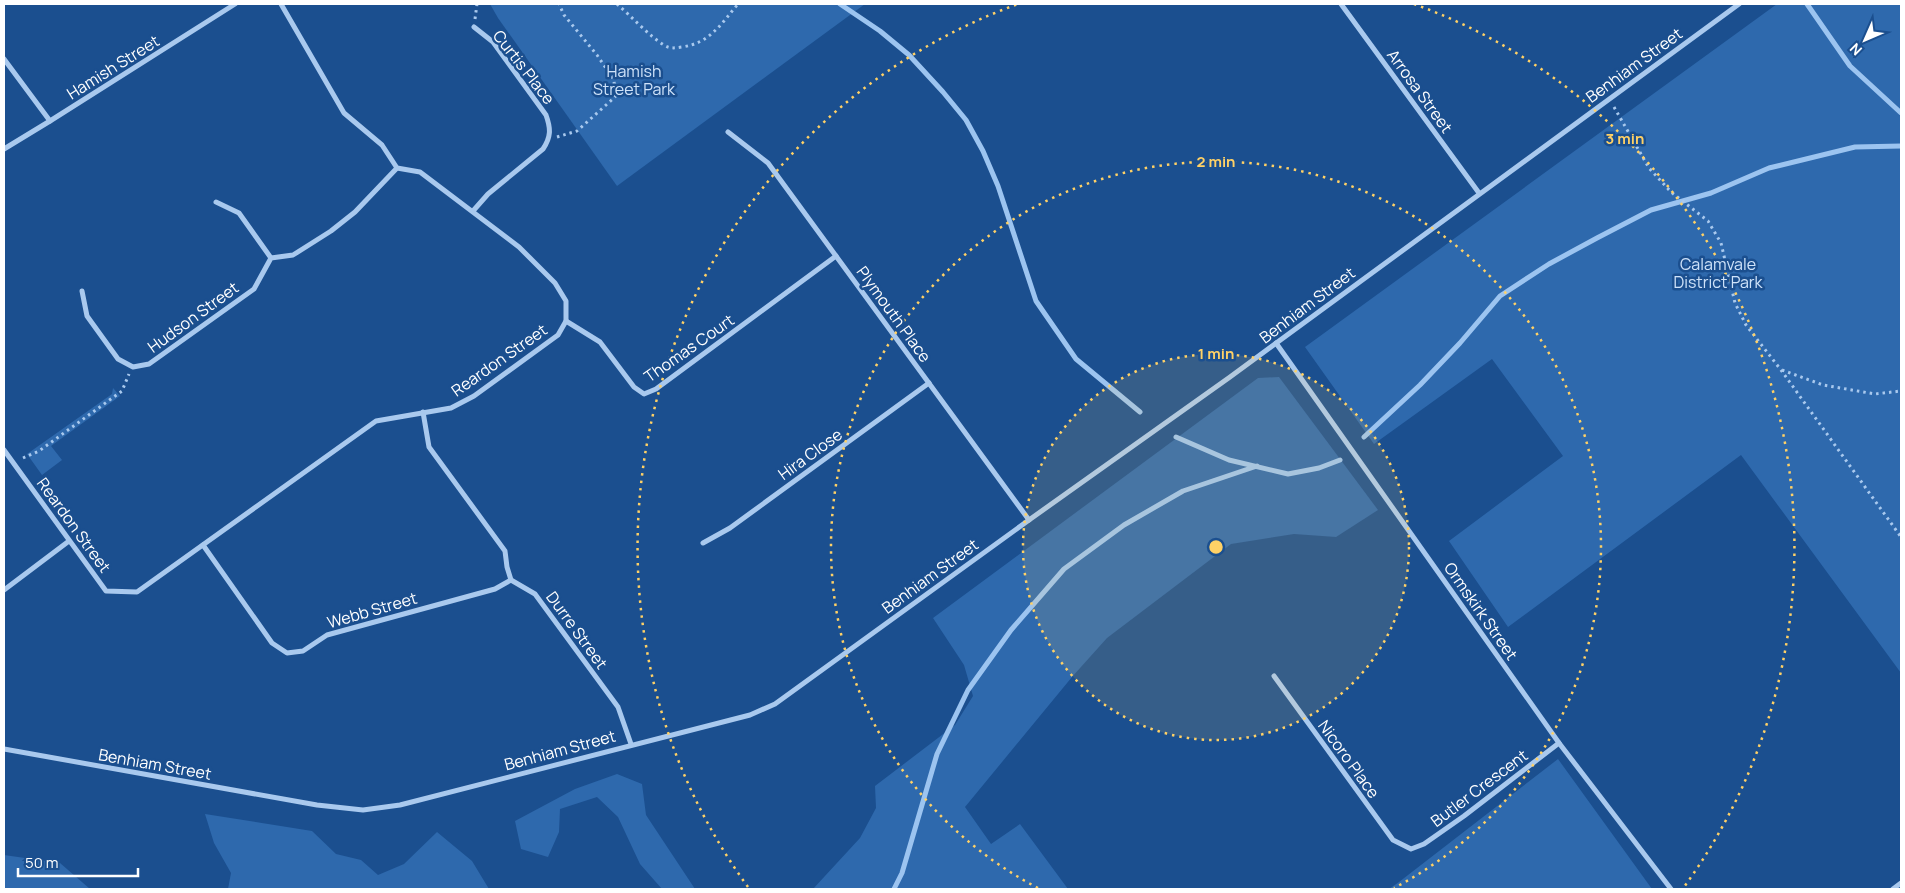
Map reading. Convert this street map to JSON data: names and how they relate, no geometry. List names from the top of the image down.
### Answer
{
  "streets": {
    "street": [
      "Benhiam Street",
      "Hamish Street",
      "Curtis Place",
      "Arrosa Street",
      "Plymouth Place",
      "Hudson Street",
      "Thomas Court",
      "Reardon Street",
      "Hira Close",
      "Webb Street",
      "Ormskirk Street",
      "Durre Street",
      "Nicoro Place",
      "Butler Crescent"
    ]
  },
  "crossings": [
    ["Benhiam Street", "Arrosa Street"],
    ["Benhiam Street", "Plymouth Place"],
    ["Benhiam Street", "Ormskirk Street"],
    ["Benhiam Street", "Durre Street"],
    ["Plymouth Place", "Thomas Court"],
    ["Plymouth Place", "Hira Close"],
    ["Thomas Court", "Reardon Street"],
    ["Reardon Street", "Webb Street"],
    ["Webb Street", "Durre Street"],
    ["Ormskirk Street", "Butler Crescent"],
    ["Nicoro Place", "Butler Crescent"]
  ],
  "parks": ["Hamish Street Park", "Calamvale District Park"],
  "scale_bar": "50 m",
  "north": "bottom left",
  "rings": ["3 min", "2 min", "1 min"]
}
